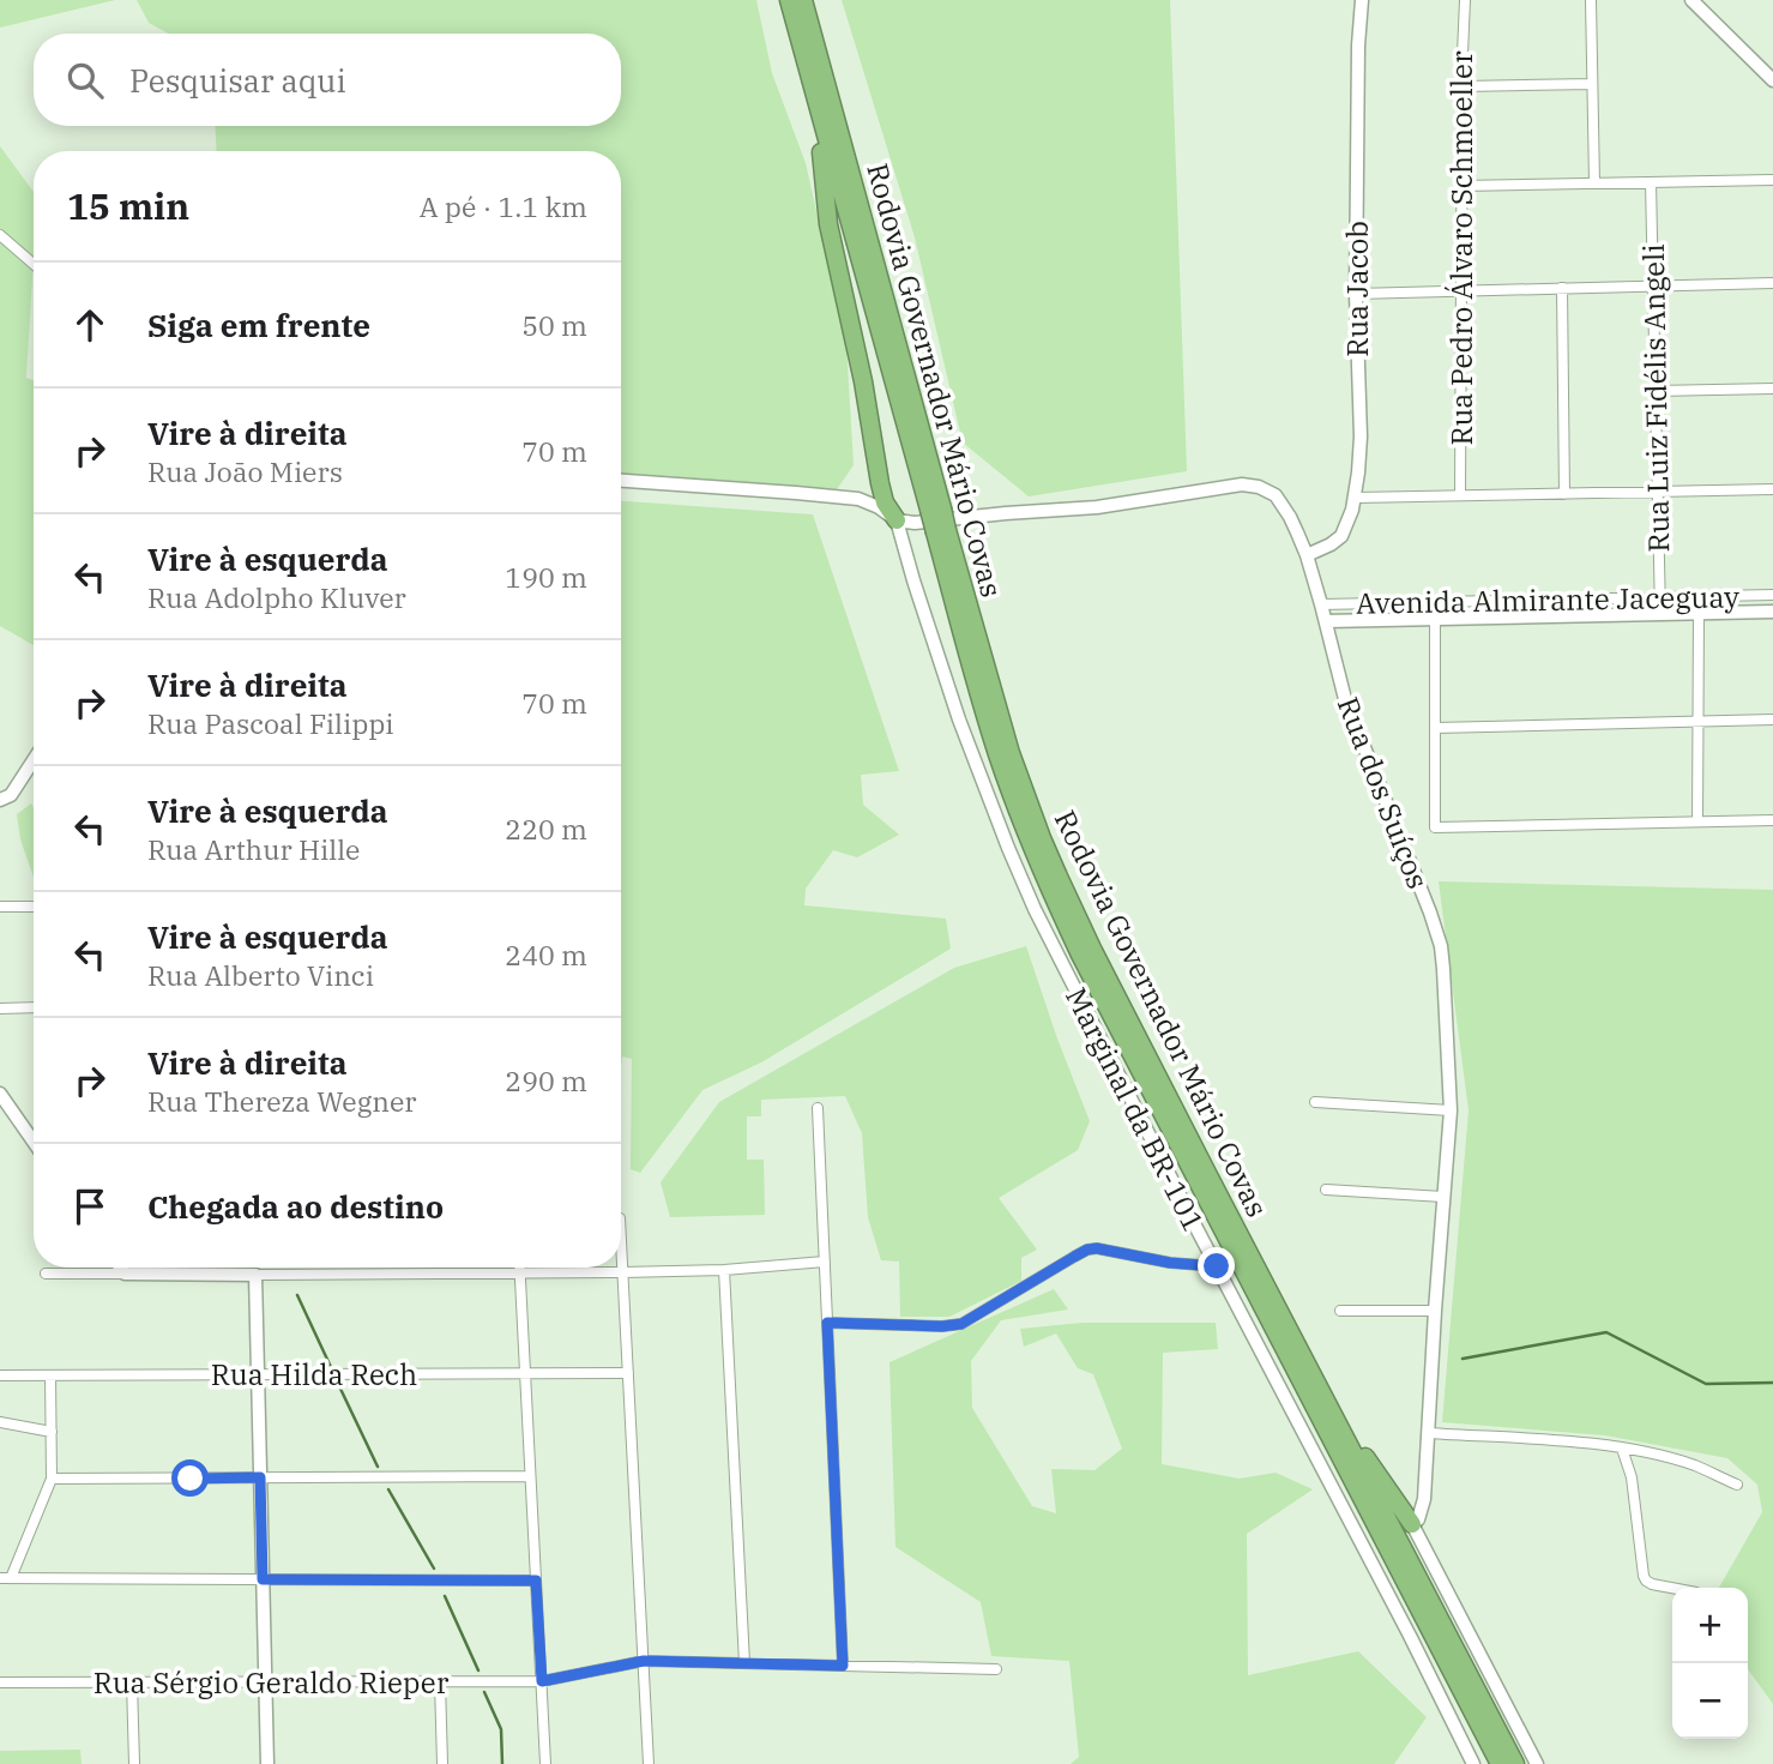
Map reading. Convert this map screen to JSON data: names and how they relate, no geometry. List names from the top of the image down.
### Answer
{
  "streets": {
    "highway": ["Rodovia Governador Mário Covas"],
    "street": [
      "Rua Pedro Álvaro Schmoeller",
      "Rua Jacob",
      "Rua Luiz Fidélis Angeli",
      "Avenida Almirante Jaceguay",
      "Rua dos Suíços",
      "Marginal da BR-101",
      "Rua Hilda Rech",
      "Rua Sérgio Geraldo Rieper"
    ]
  },
  "crossings": [
    ["Rua Jacob", "Rua dos Suíços"],
    ["Rua Luiz Fidélis Angeli", "Avenida Almirante Jaceguay"],
    ["Avenida Almirante Jaceguay", "Rua dos Suíços"],
    ["Rua dos Suíços", "Marginal da BR-101"]
  ],
  "page": {
    "search": "Pesquisar aqui",
    "heading": ["15 min", "A pé · 1.1 km"],
    "list": [
      ["Siga em frente", "50 m"],
      ["Vire à direita", "Rua João Miers", "70 m"],
      ["Vire à esquerda", "Rua Adolpho Kluver", "190 m"],
      ["Vire à direita", "Rua Pascoal Filippi", "70 m"],
      ["Vire à esquerda", "Rua Arthur Hille", "220 m"],
      ["Vire à esquerda", "Rua Alberto Vinci", "240 m"],
      ["Vire à direita", "Rua Thereza Wegner", "290 m"],
      "Chegada ao destino"
    ],
    "map_buttons": ["+", "−"]
  }
}
